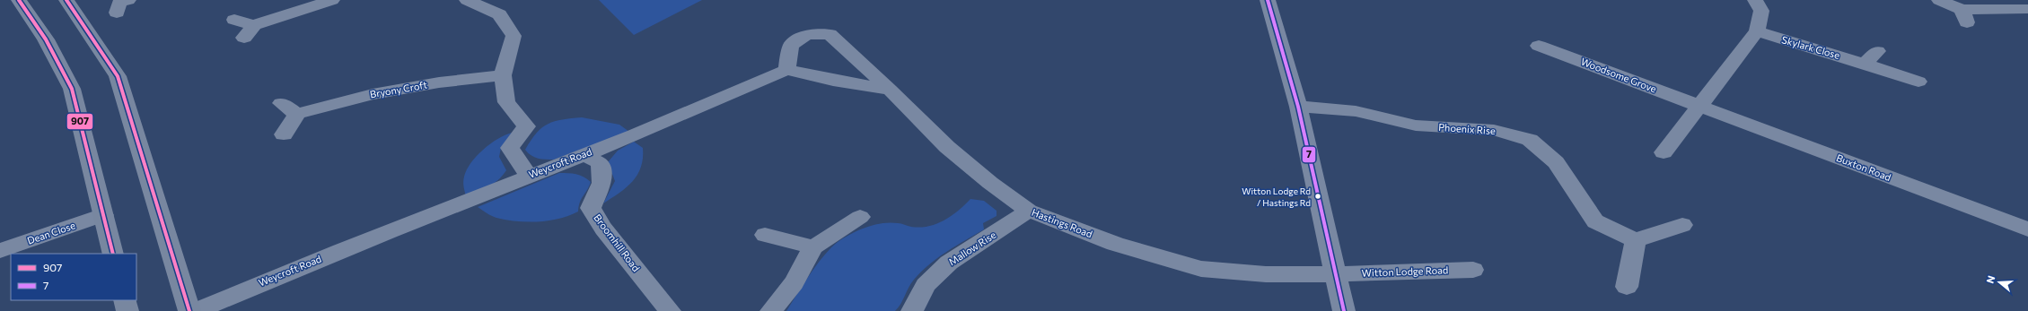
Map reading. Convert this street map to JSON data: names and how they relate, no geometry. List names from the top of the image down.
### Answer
{
  "streets": {
    "street": [
      "Skylark Close",
      "Woodsome Grove",
      "Bryony Croft",
      "Phoenix Rise",
      "Weycroft Road",
      "Buxton Road",
      "Hastings Road",
      "Dean Close",
      "Broomhill Road",
      "Mallow Rise",
      "Witton Lodge Road"
    ]
  },
  "crossings": [
    ["Woodsome Grove", "Buxton Road"],
    ["Weycroft Road", "Broomhill Road"],
    ["Hastings Road", "Mallow Rise"],
    ["Hastings Road", "Witton Lodge Road"]
  ],
  "places": ["Witton Lodge Rd / Hastings Rd"],
  "lines": ["transit line 907", "transit line 7"],
  "legend": ["907", "7"],
  "north": "left"
}
